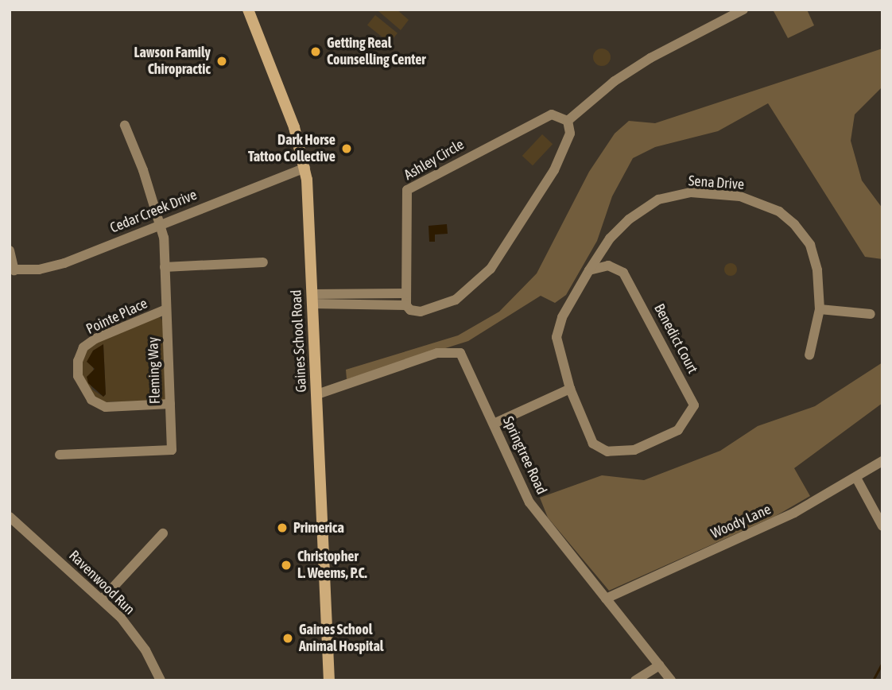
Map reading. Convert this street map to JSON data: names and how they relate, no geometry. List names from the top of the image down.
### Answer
{
  "streets": {
    "main road": ["Gaines School Road"],
    "street": [
      "Ashley Circle",
      "Sena Drive",
      "Cedar Creek Drive",
      "Pointe Place",
      "Benedict Court",
      "Fleming Way",
      "Springtree Road",
      "Woody Lane",
      "Ravenwood Run"
    ]
  },
  "crossings": [
    ["Sena Drive", "Benedict Court"],
    ["Cedar Creek Drive", "Gaines School Road"],
    ["Cedar Creek Drive", "Fleming Way"],
    ["Pointe Place", "Fleming Way"],
    ["Gaines School Road", "Springtree Road"],
    ["Springtree Road", "Woody Lane"]
  ],
  "places": [
    "Getting Real Counselling Center",
    "Lawson Family Chiropractic",
    "Dark Horse Tattoo Collective",
    "Primerica",
    "Christopher L. Weems, P.C.",
    "Gaines School Animal Hospital"
  ]
}
